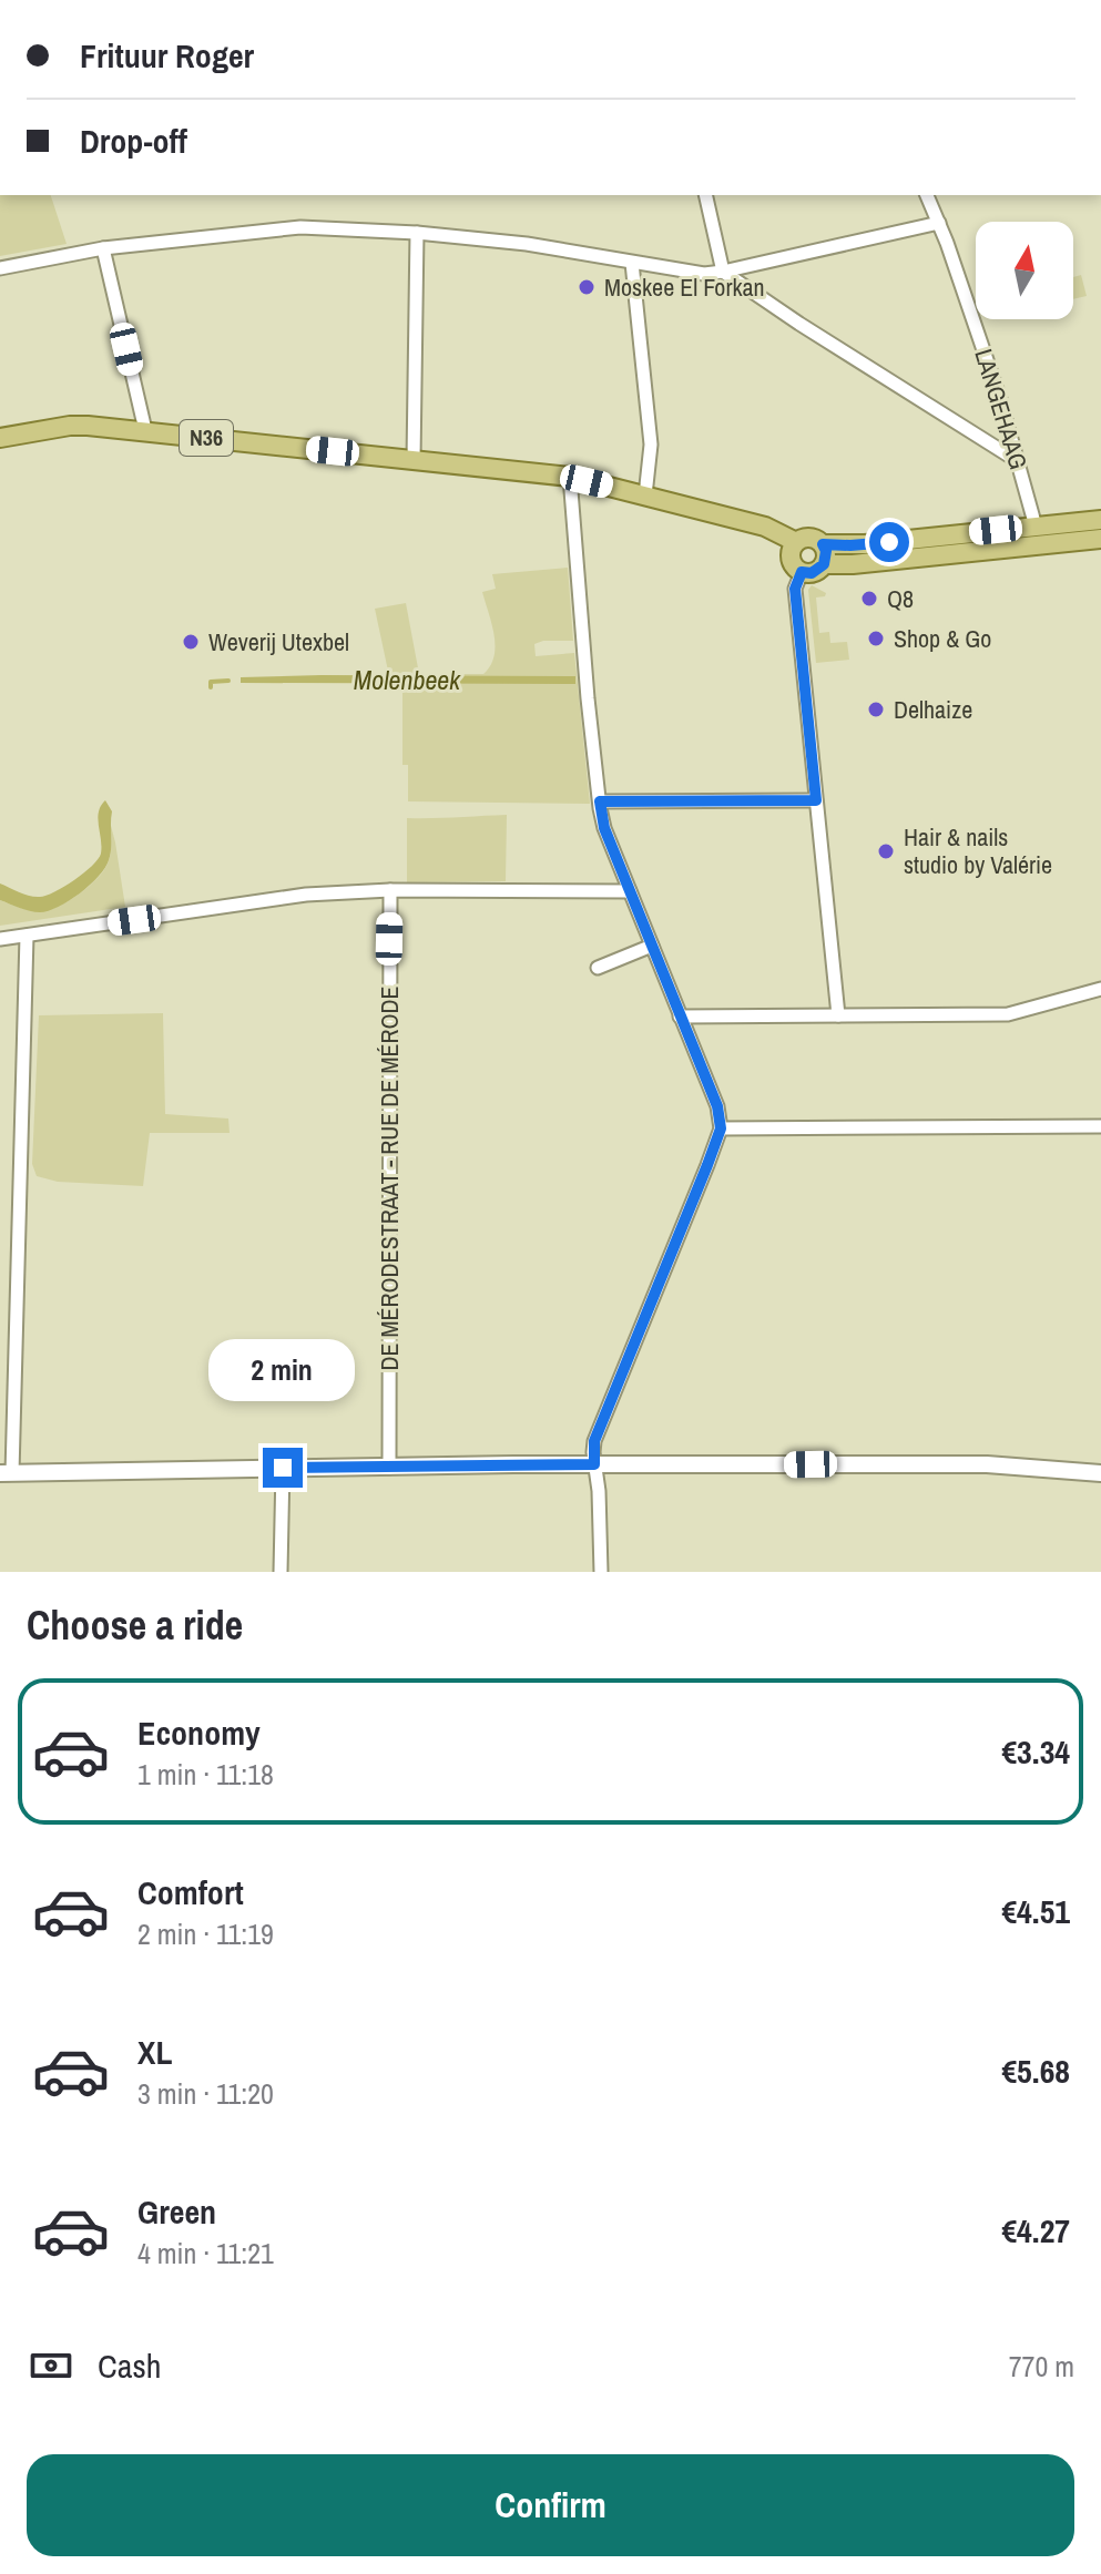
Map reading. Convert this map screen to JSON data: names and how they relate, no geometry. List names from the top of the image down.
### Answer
{
  "streets": {
    "main road": ["N36"],
    "street": ["LANGEHAAG", "DE MÉRODESTRAAT - RUE DE MÉRODE"]
  },
  "crossings": [
    ["LANGEHAAG", "N36"]
  ],
  "water": ["Molenbeek"],
  "places": [
    "Moskee El Forkan",
    "Q8",
    "Shop & Go",
    "Weverij Utexbel",
    "Delhaize",
    "Hair & nails studio by Valérie"
  ],
  "north": "top",
  "page": {
    "banner": ["Frituur Roger", "Drop-off"],
    "bubble": "2 min",
    "heading": "Choose a ride",
    "list": [
      {
        "name": "Economy",
        "note": "1 min · 11:18",
        "value": "€3.34"
      },
      {
        "name": "Comfort",
        "note": "2 min · 11:19",
        "value": "€4.51"
      },
      {
        "name": "XL",
        "note": "3 min · 11:20",
        "value": "€5.68"
      },
      {
        "name": "Green",
        "note": "4 min · 11:21",
        "value": "€4.27"
      }
    ],
    "pay": ["Cash", "770 m"],
    "buttons": "Confirm"
  }
}
